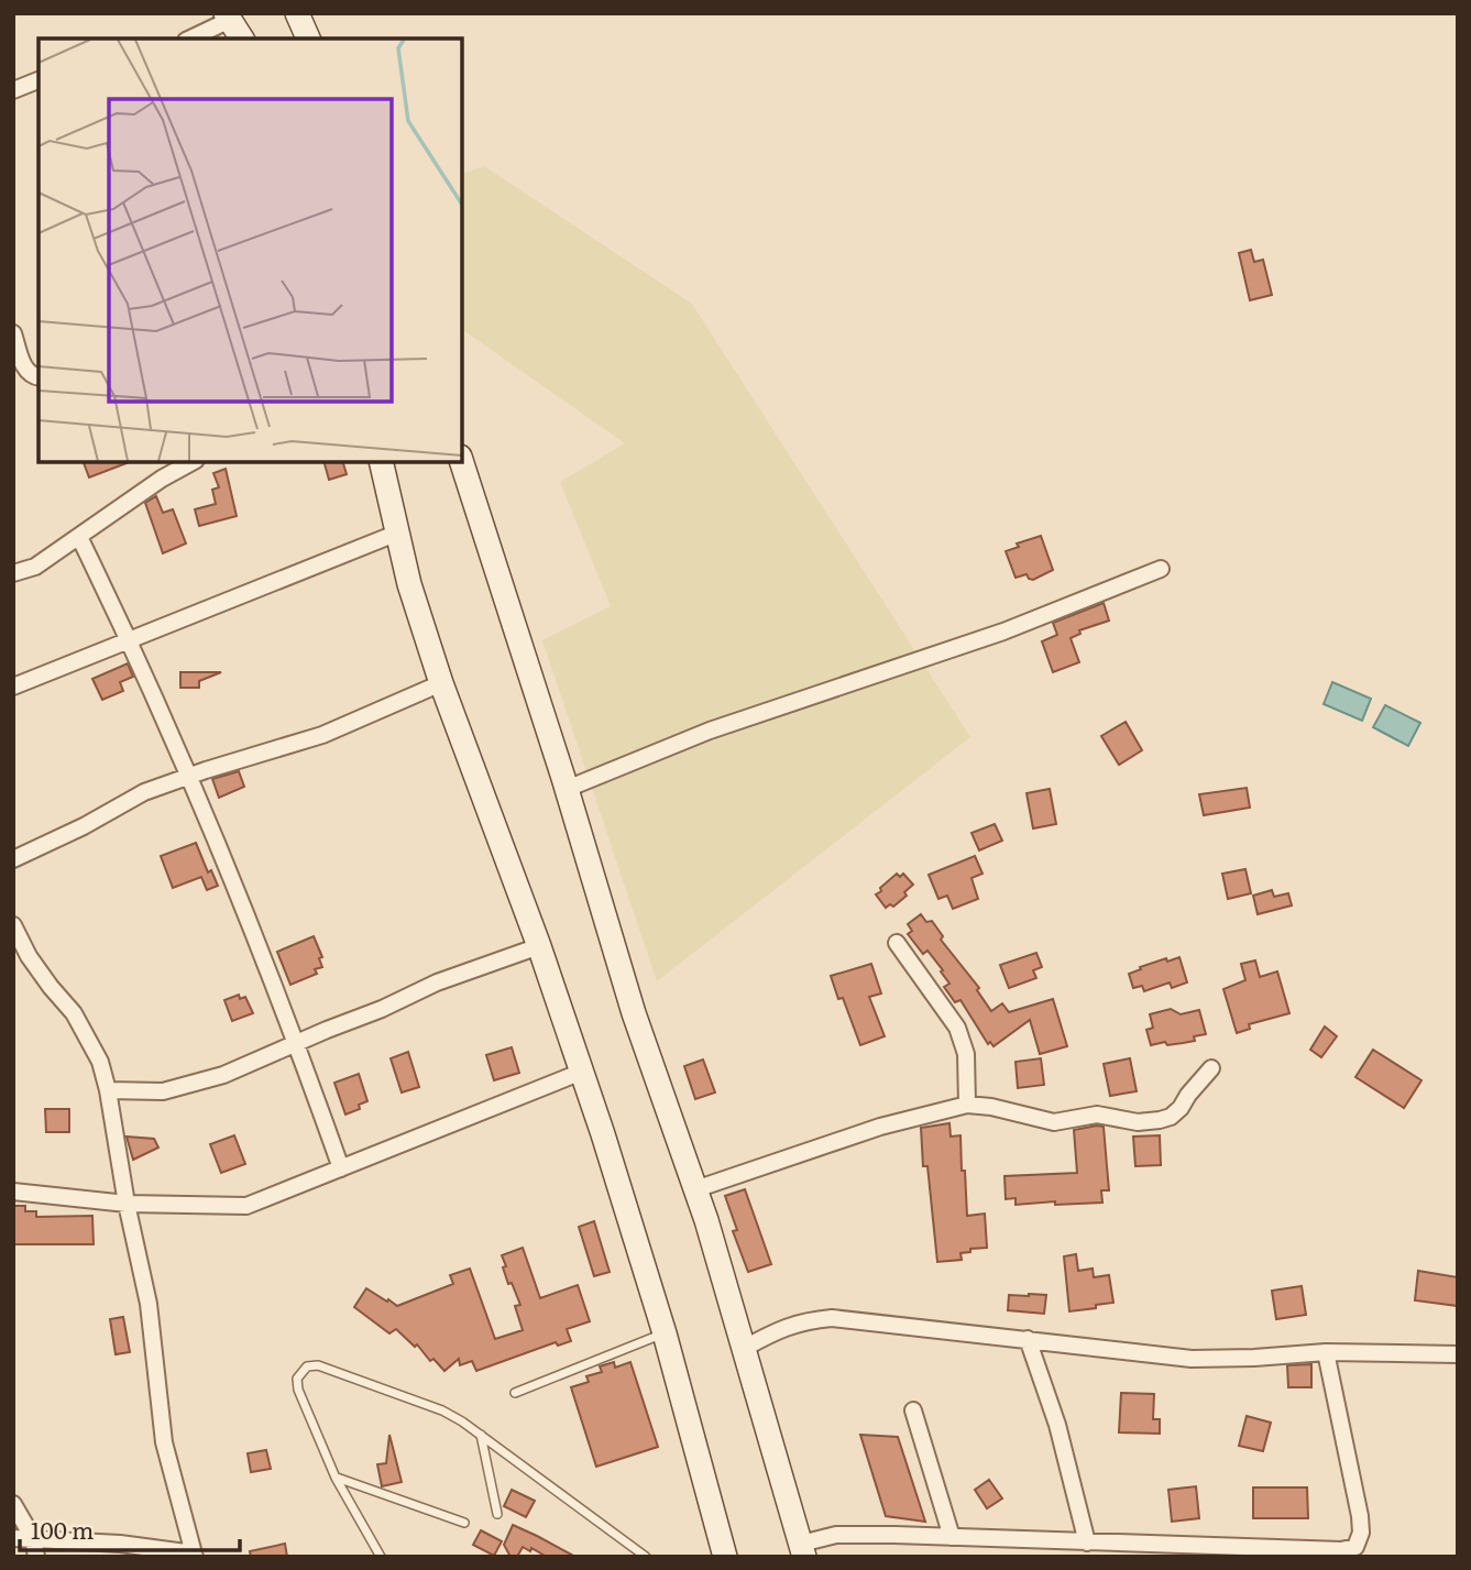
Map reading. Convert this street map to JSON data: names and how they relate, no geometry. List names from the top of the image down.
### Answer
{
  "scale_bar": "100 m"
}
